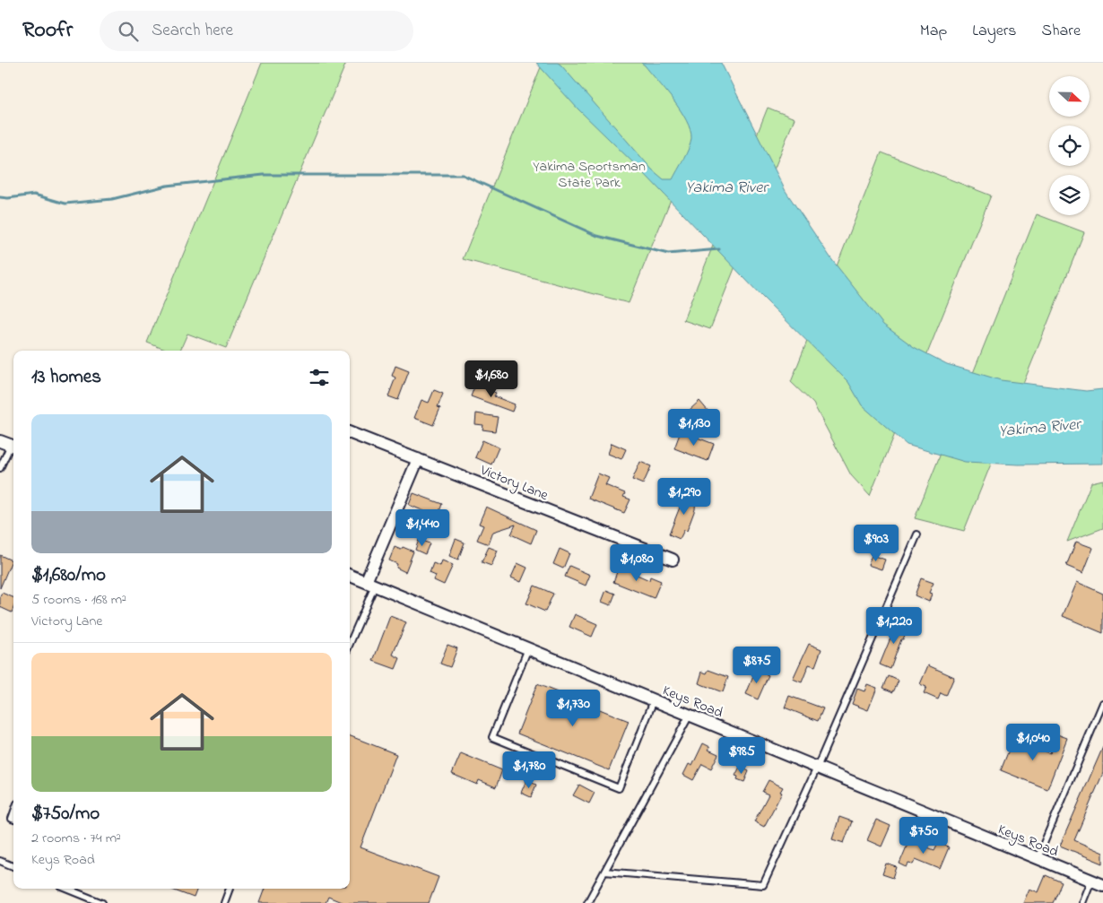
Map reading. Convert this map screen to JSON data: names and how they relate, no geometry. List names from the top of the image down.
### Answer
{
  "streets": {
    "street": ["Victory Lane", "Keys Road"]
  },
  "water": ["Yakima River"],
  "parks": ["Yakima Sportsman State Park"],
  "north": "right",
  "page": {
    "header": "Roofr",
    "search": "Search here",
    "nav": ["Map", "Layers", "Share"],
    "heading": "13 homes",
    "price": [
      "$1,680",
      "$1,130",
      "$1,290",
      "$1,440",
      "$903",
      "$1,080",
      "$1,220",
      "$875",
      "$1,730",
      "$1,040",
      "$985",
      "$1,780",
      "$750"
    ],
    "list": [
      {
        "name": "$1,680/mo",
        "note": "5 rooms · 168 m² · Victory Lane"
      },
      {
        "name": "$750/mo",
        "note": "2 rooms · 74 m² · Keys Road"
      }
    ]
  }
}
